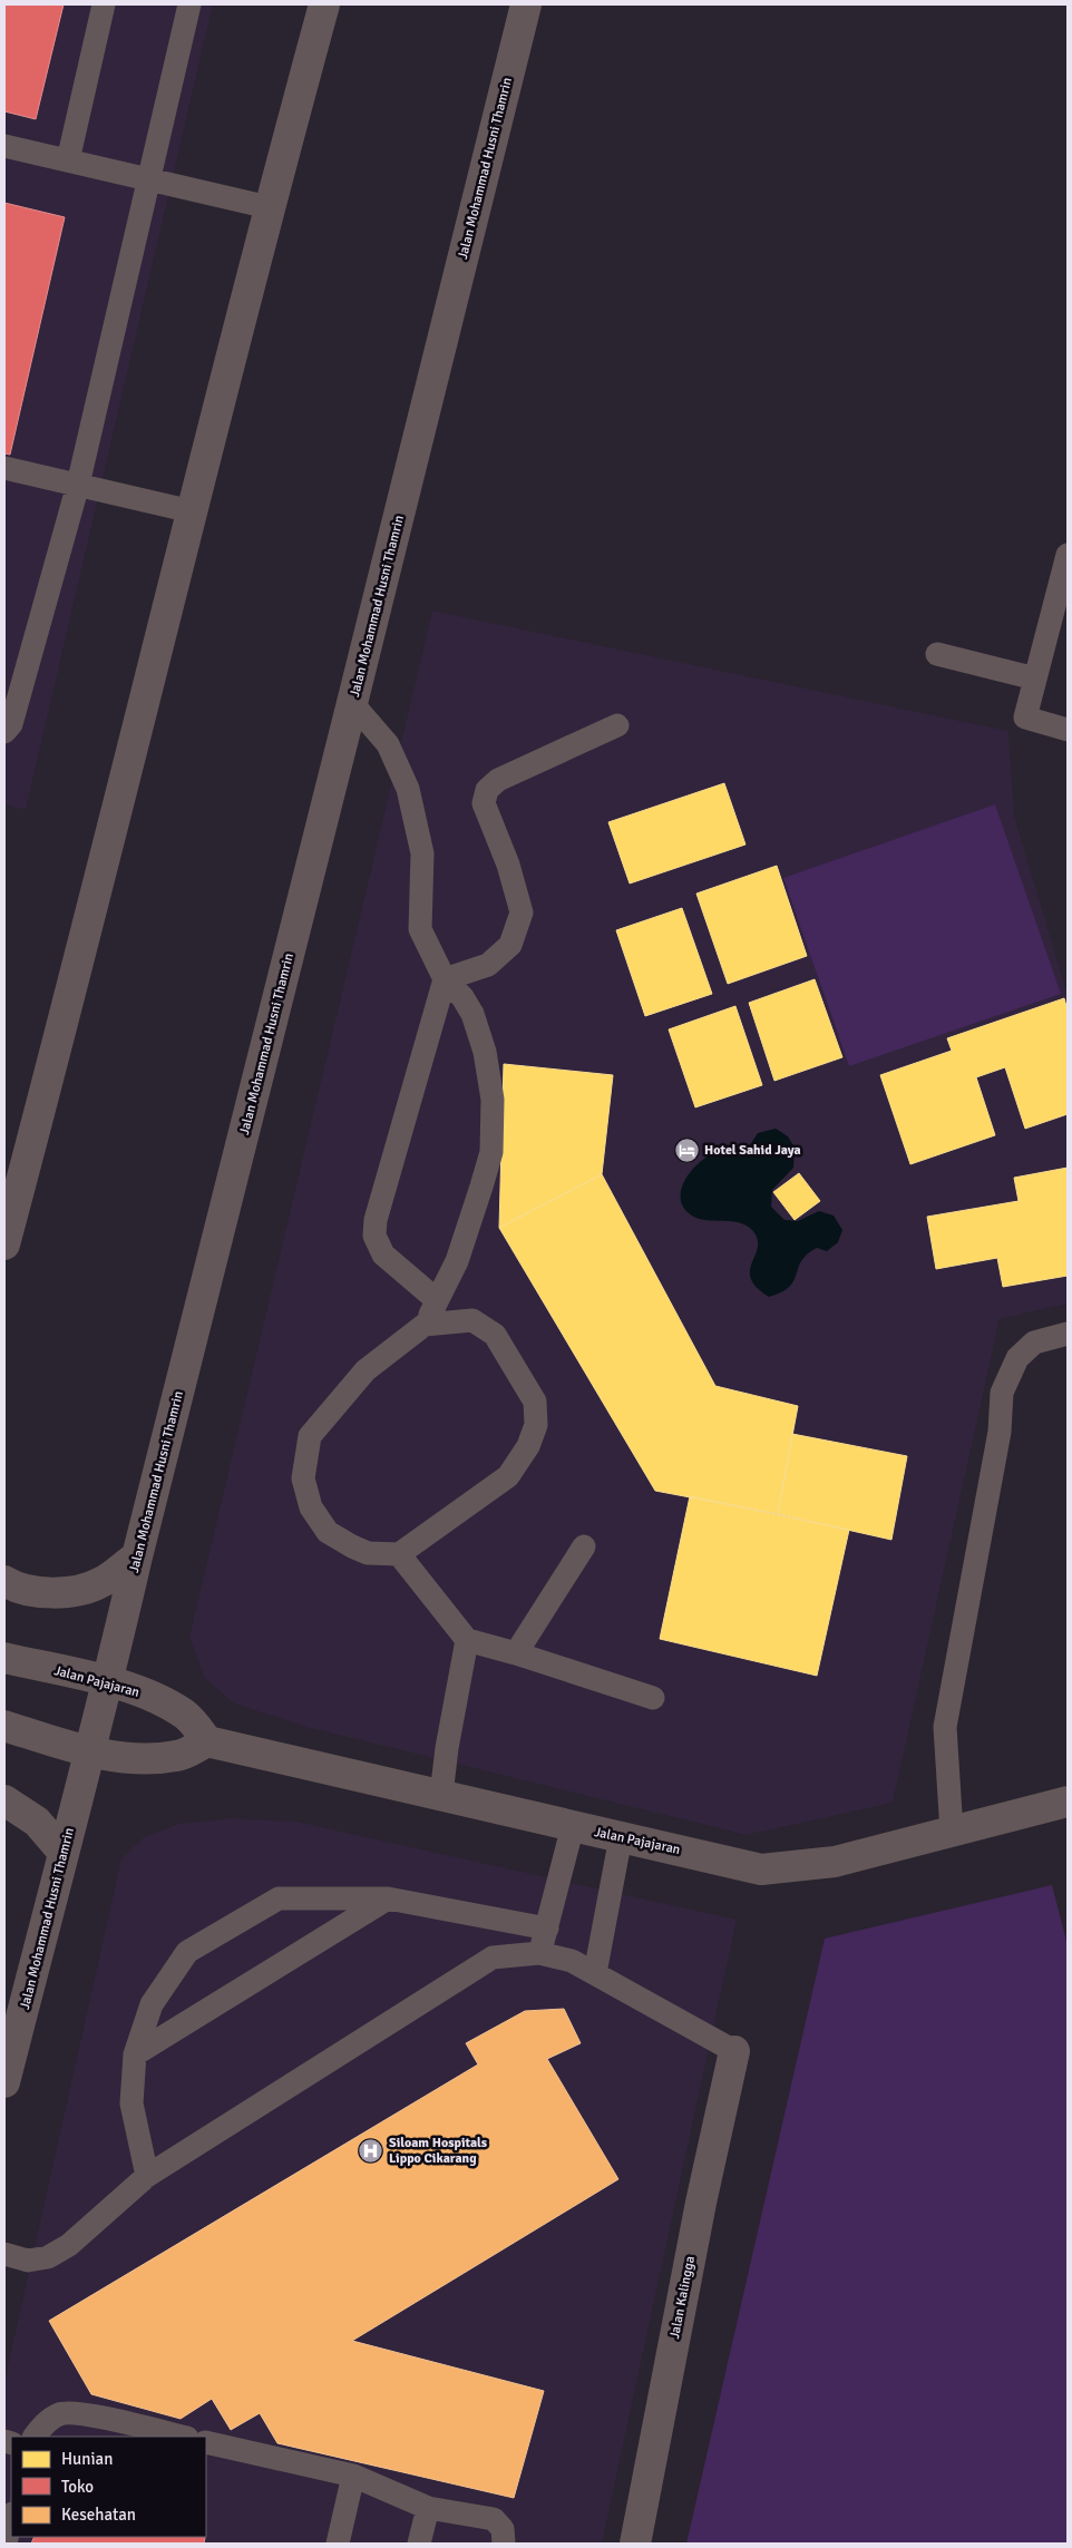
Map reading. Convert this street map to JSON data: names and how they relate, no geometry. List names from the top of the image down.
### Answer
{
  "streets": {
    "street": ["Jalan Mohammad Husni Thamrin", "Jalan Pajajaran", "Jalan Kalingga"]
  },
  "crossings": [
    ["Jalan Mohammad Husni Thamrin", "Jalan Pajajaran"]
  ],
  "places": {
    "hotel": ["Hotel Sahid Jaya"],
    "hospital": ["Siloam Hospitals Lippo Cikarang"]
  },
  "legend": ["Hunian", "Toko", "Kesehatan"]
}
